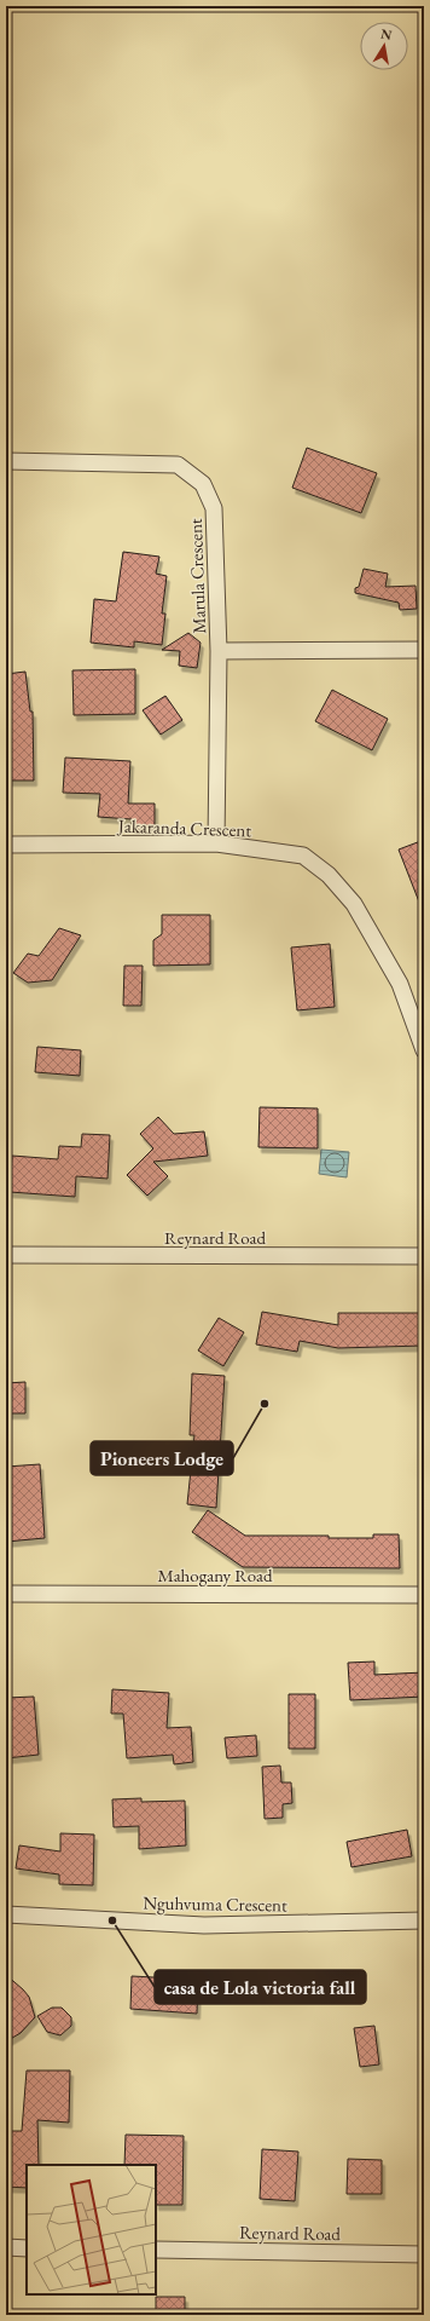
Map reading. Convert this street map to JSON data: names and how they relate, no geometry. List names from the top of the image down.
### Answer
{
  "streets": {
    "street": [
      "Marula Crescent",
      "Jakaranda Crescent",
      "Reynard Road",
      "Mahogany Road",
      "Nguhvuma Crescent"
    ]
  },
  "crossings": [
    ["Marula Crescent", "Jakaranda Crescent"]
  ],
  "places": ["Pioneers Lodge", "casa de Lola victoria fall"],
  "north": "top"
}
